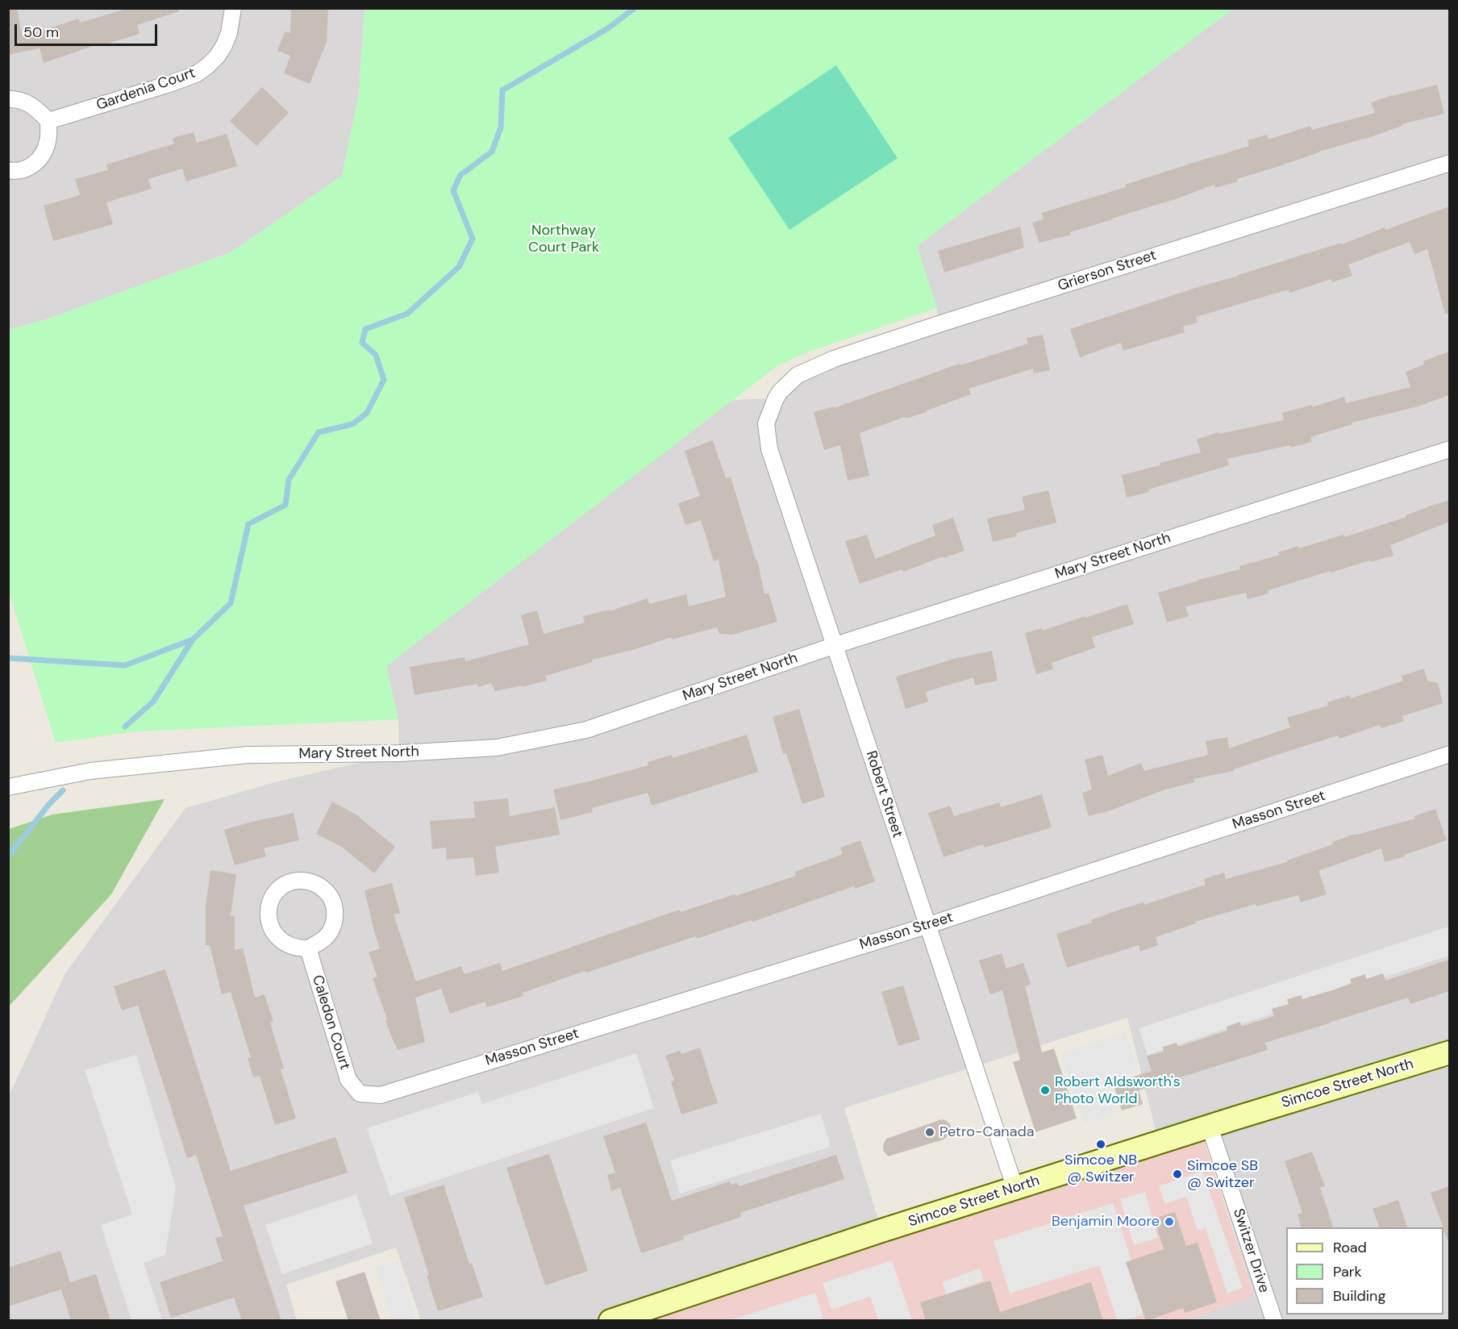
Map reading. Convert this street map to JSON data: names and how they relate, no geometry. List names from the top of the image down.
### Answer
{
  "streets": {
    "main road": ["Simcoe Street North"],
    "street": [
      "Gardenia Court",
      "Grierson Street",
      "Mary Street North",
      "Robert Street",
      "Masson Street",
      "Caledon Court",
      "Switzer Drive"
    ]
  },
  "crossings": [
    ["Grierson Street", "Robert Street"],
    ["Mary Street North", "Robert Street"],
    ["Robert Street", "Masson Street"],
    ["Robert Street", "Simcoe Street North"],
    ["Masson Street", "Caledon Court"],
    ["Simcoe Street North", "Switzer Drive"]
  ],
  "parks": ["Northway Court Park"],
  "places": [
    "Robert Aldsworth's Photo World",
    "Petro-Canada",
    "Simcoe NB @ Switzer",
    "Simcoe SB @ Switzer",
    "Benjamin Moore"
  ],
  "legend": ["Road", "Park", "Building"],
  "scale_bar": "50 m"
}
